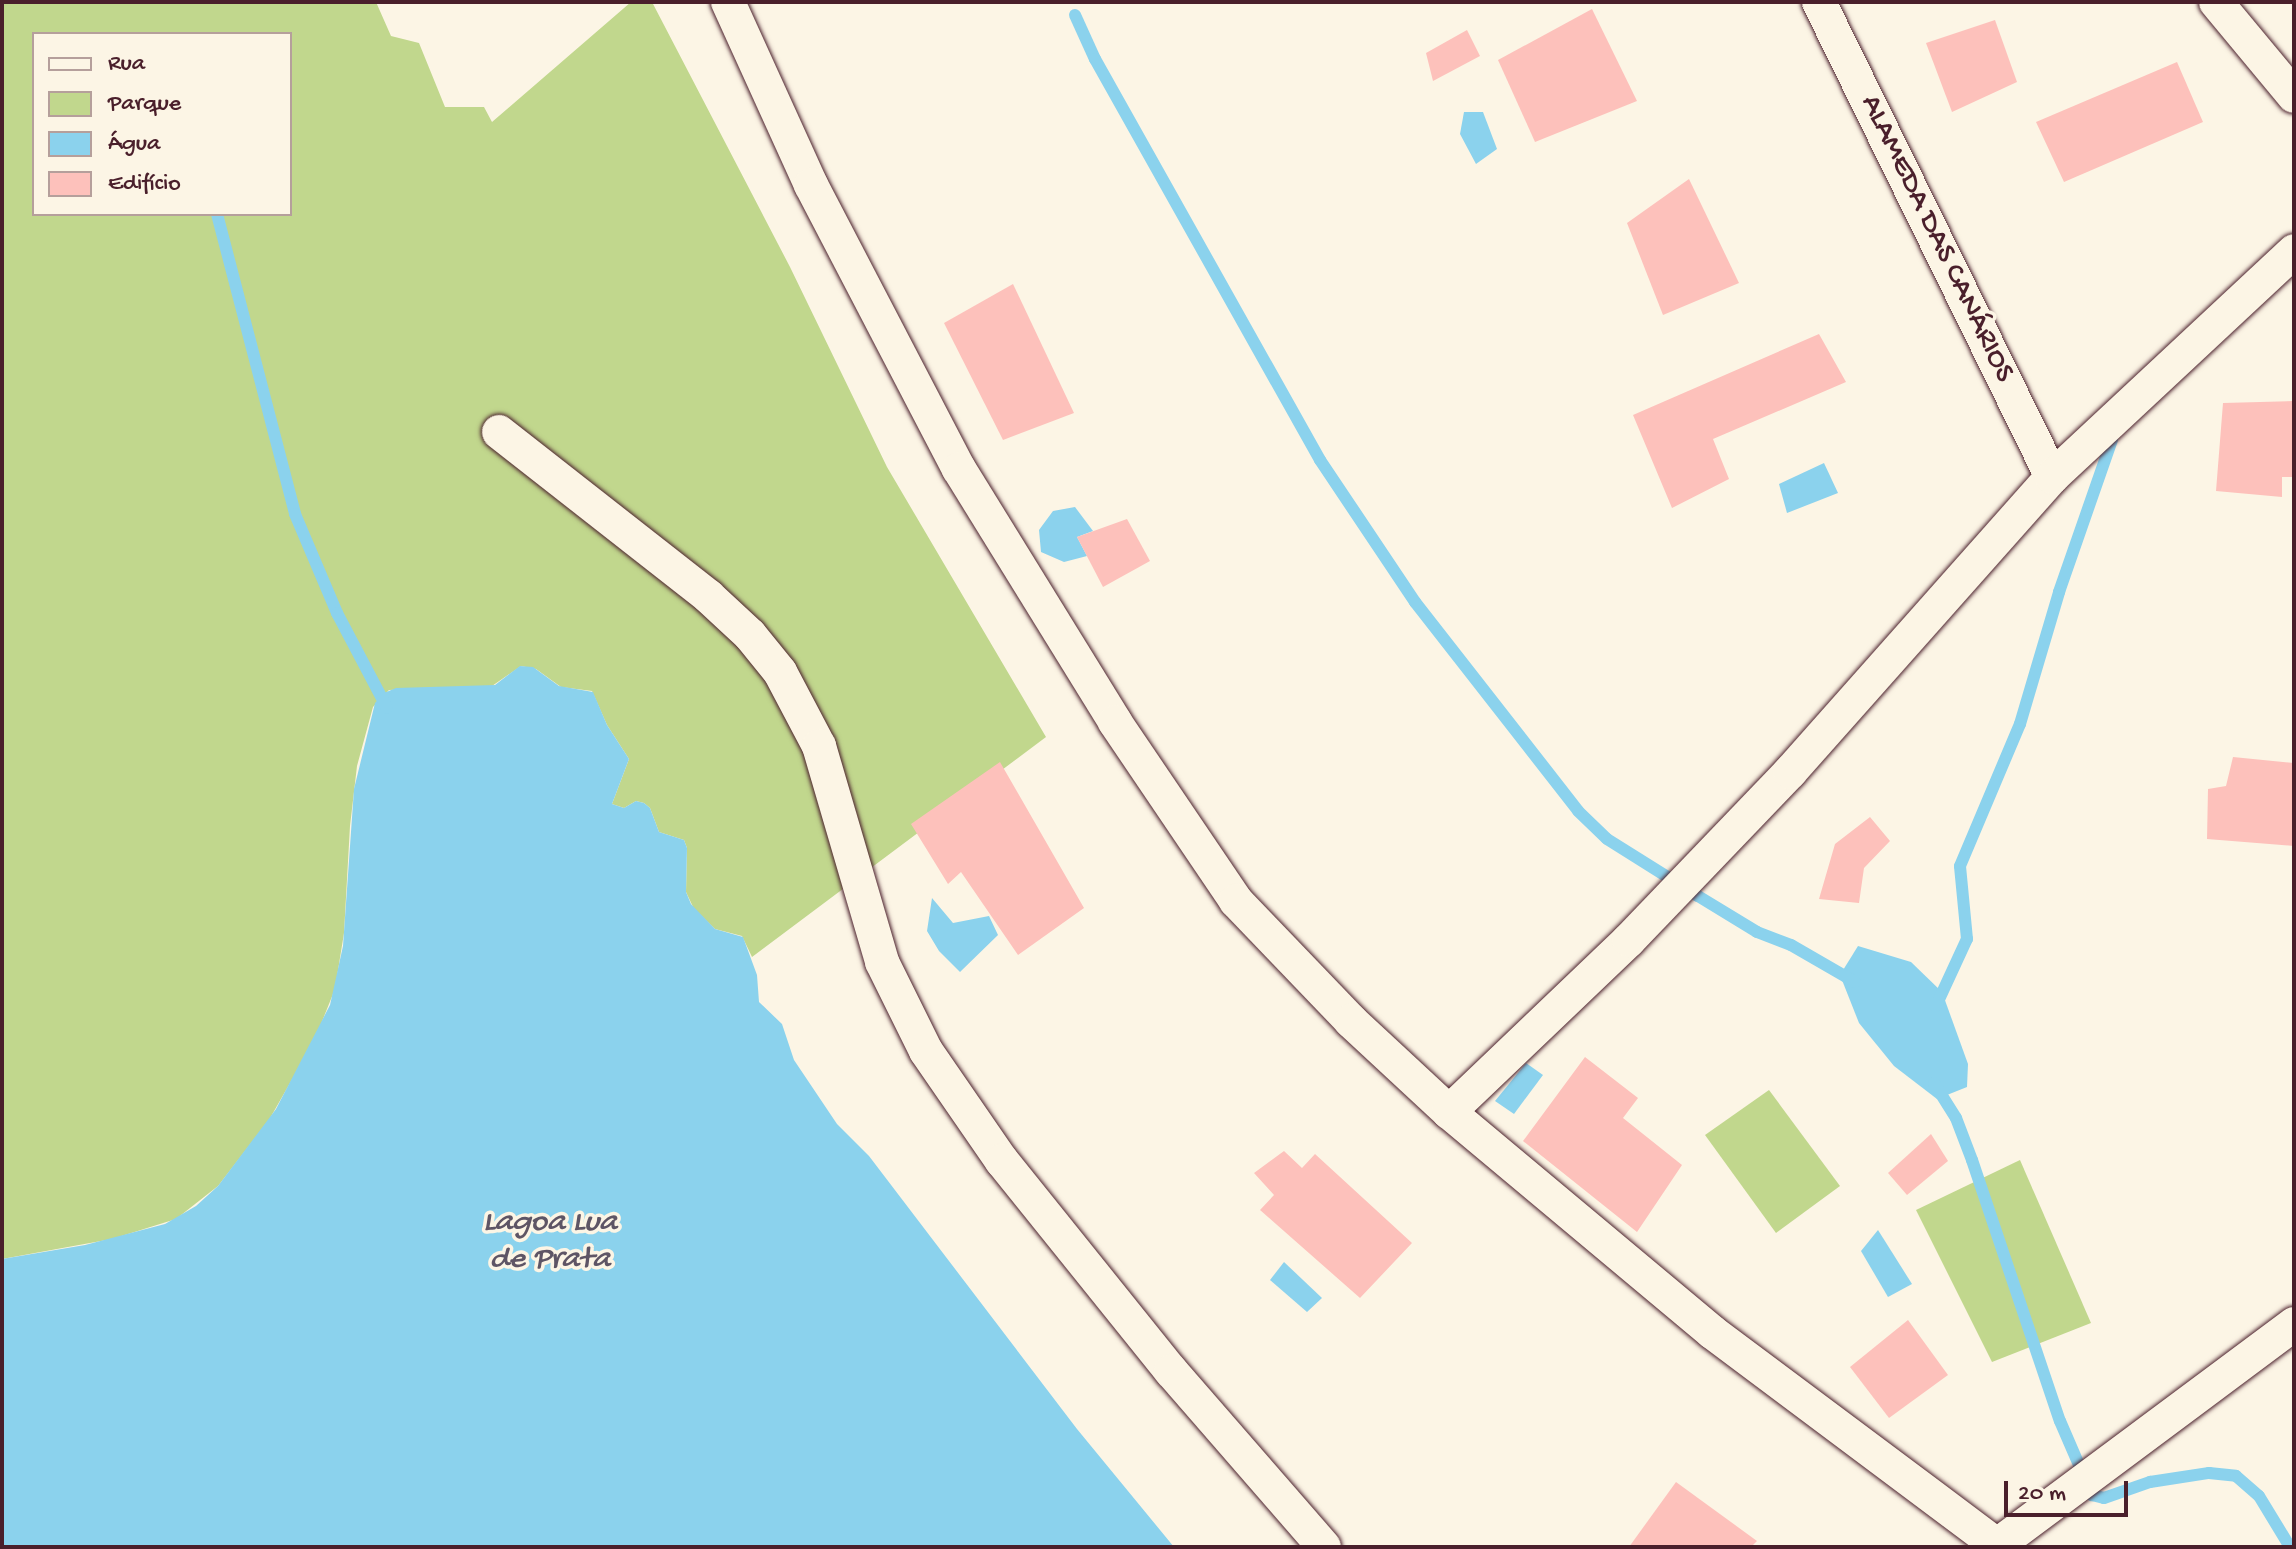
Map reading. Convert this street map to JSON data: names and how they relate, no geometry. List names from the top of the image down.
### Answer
{
  "streets": {
    "street": ["ALAMEDA DAS CANÁRIOS"]
  },
  "water": ["Lagoa Lua de Prata"],
  "legend": [
    "Rua",
    "Parque",
    "Água",
    "Edifício"
  ],
  "scale_bar": "20 m"
}
